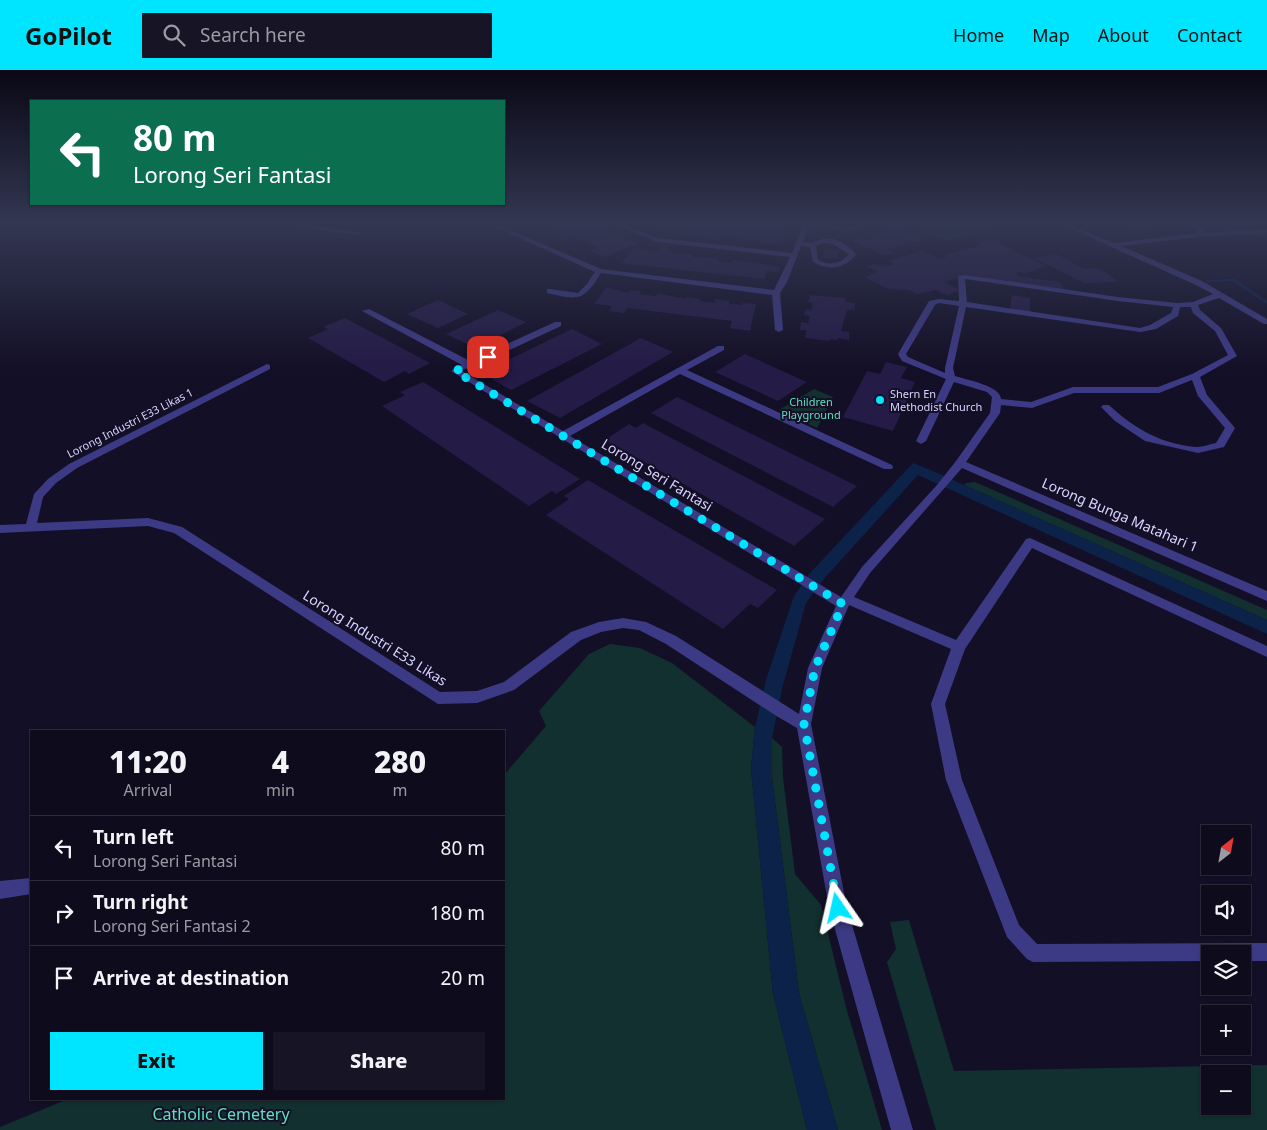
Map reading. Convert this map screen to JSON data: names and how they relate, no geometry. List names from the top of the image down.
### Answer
{
  "streets": {
    "street": [
      "Lorong Industri E33 Likas 1",
      "Lorong Seri Fantasi",
      "Lorong Bunga Matahari 1",
      "Lorong Industri E33 Likas"
    ]
  },
  "crossings": [
    ["Lorong Industri E33 Likas 1", "Lorong Industri E33 Likas"]
  ],
  "parks": ["Children Playground", "Catholic Cemetery"],
  "places": ["Shern En Methodist Church"],
  "north": "top right",
  "page": {
    "header": "GoPilot",
    "search": "Search here",
    "nav": [
      "Home",
      "Map",
      "About",
      "Contact"
    ],
    "turn": ["80 m", "Lorong Seri Fantasi"],
    "eta": [
      "11:20",
      "Arrival",
      "4",
      "min",
      "280",
      "m"
    ],
    "list": [
      {
        "name": "Turn left",
        "note": "Lorong Seri Fantasi",
        "value": "80 m"
      },
      {
        "name": "Turn right",
        "note": "Lorong Seri Fantasi 2",
        "value": "180 m"
      },
      {
        "name": "Arrive at destination",
        "value": "20 m"
      }
    ],
    "map_buttons": ["+", "−"],
    "buttons": ["Exit", "Share"]
  }
}
